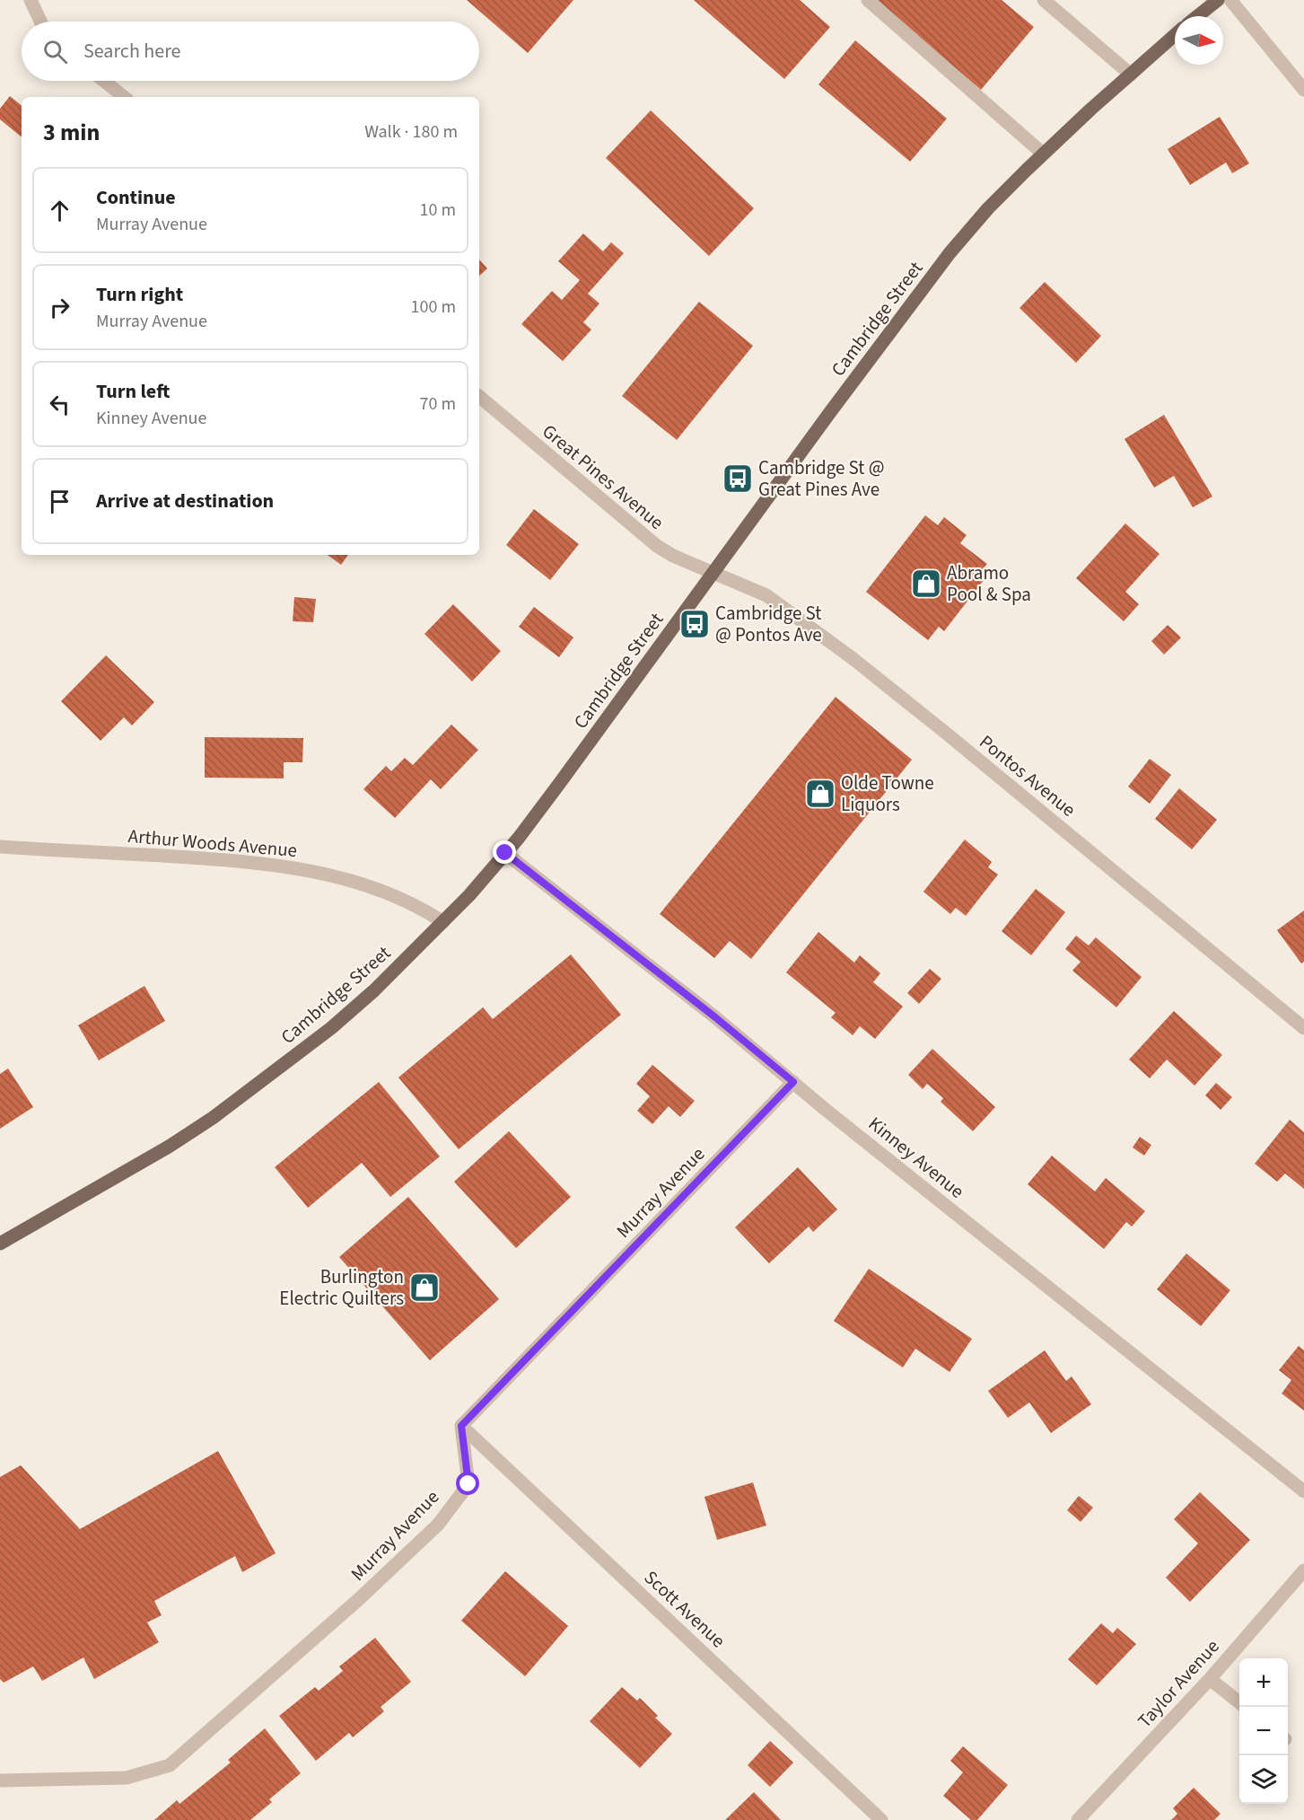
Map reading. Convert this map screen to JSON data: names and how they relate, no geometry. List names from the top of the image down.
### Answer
{
  "streets": {
    "main road": ["Cambridge Street"],
    "street": [
      "Great Pines Avenue",
      "Pontos Avenue",
      "Arthur Woods Avenue",
      "Kinney Avenue",
      "Murray Avenue",
      "Scott Avenue",
      "Taylor Avenue"
    ]
  },
  "crossings": [
    ["Cambridge Street", "Great Pines Avenue"],
    ["Cambridge Street", "Pontos Avenue"],
    ["Cambridge Street", "Arthur Woods Avenue"],
    ["Cambridge Street", "Kinney Avenue"],
    ["Great Pines Avenue", "Pontos Avenue"],
    ["Kinney Avenue", "Murray Avenue"],
    ["Murray Avenue", "Scott Avenue"]
  ],
  "places": {
    "bus stop": ["Cambridge St @ Great Pines Ave", "Cambridge St @ Pontos Ave"],
    "shop": ["Abramo Pool & Spa", "Olde Towne Liquors", "Burlington Electric Quilters"]
  },
  "north": "right",
  "page": {
    "search": "Search here",
    "heading": ["3 min", "Walk · 180 m"],
    "list": [
      ["Continue", "Murray Avenue", "10 m"],
      ["Turn right", "Murray Avenue", "100 m"],
      ["Turn left", "Kinney Avenue", "70 m"],
      "Arrive at destination"
    ],
    "map_buttons": ["+", "−"]
  }
}
